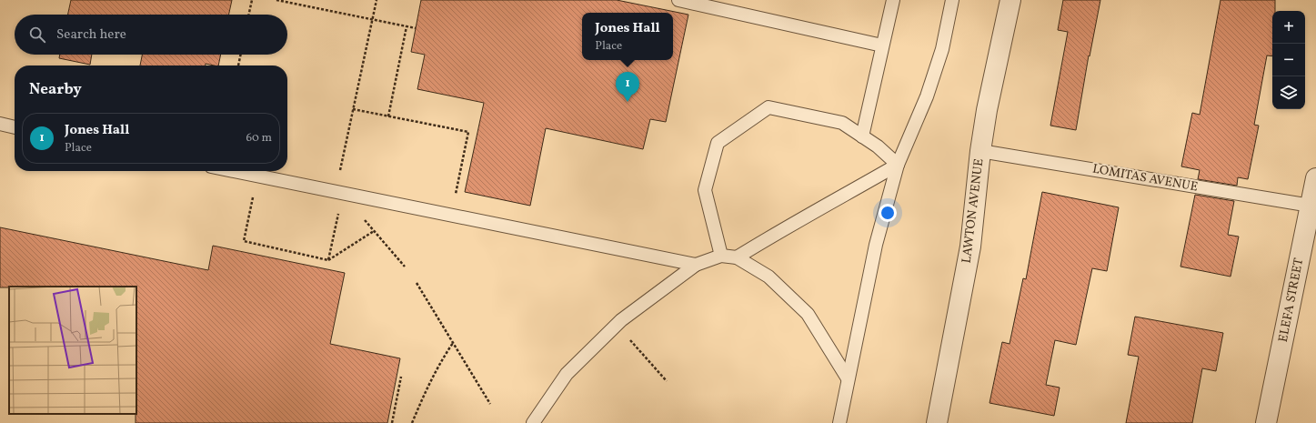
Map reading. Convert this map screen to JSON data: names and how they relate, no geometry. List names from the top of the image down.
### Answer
{
  "streets": {
    "street": ["LAWTON AVENUE", "ELEFA STREET"],
    "lane": ["LOMITAS AVENUE"]
  },
  "crossings": [
    ["LOMITAS AVENUE", "LAWTON AVENUE"],
    ["LOMITAS AVENUE", "ELEFA STREET"]
  ],
  "page": {
    "map_buttons": ["+", "−"],
    "popup": ["Jones Hall", "Place"],
    "search": "Search here",
    "heading": "Nearby",
    "pins": "1",
    "list": [
      {
        "mark": "1",
        "name": "Jones Hall",
        "note": "Place",
        "value": "60 m"
      }
    ]
  }
}
